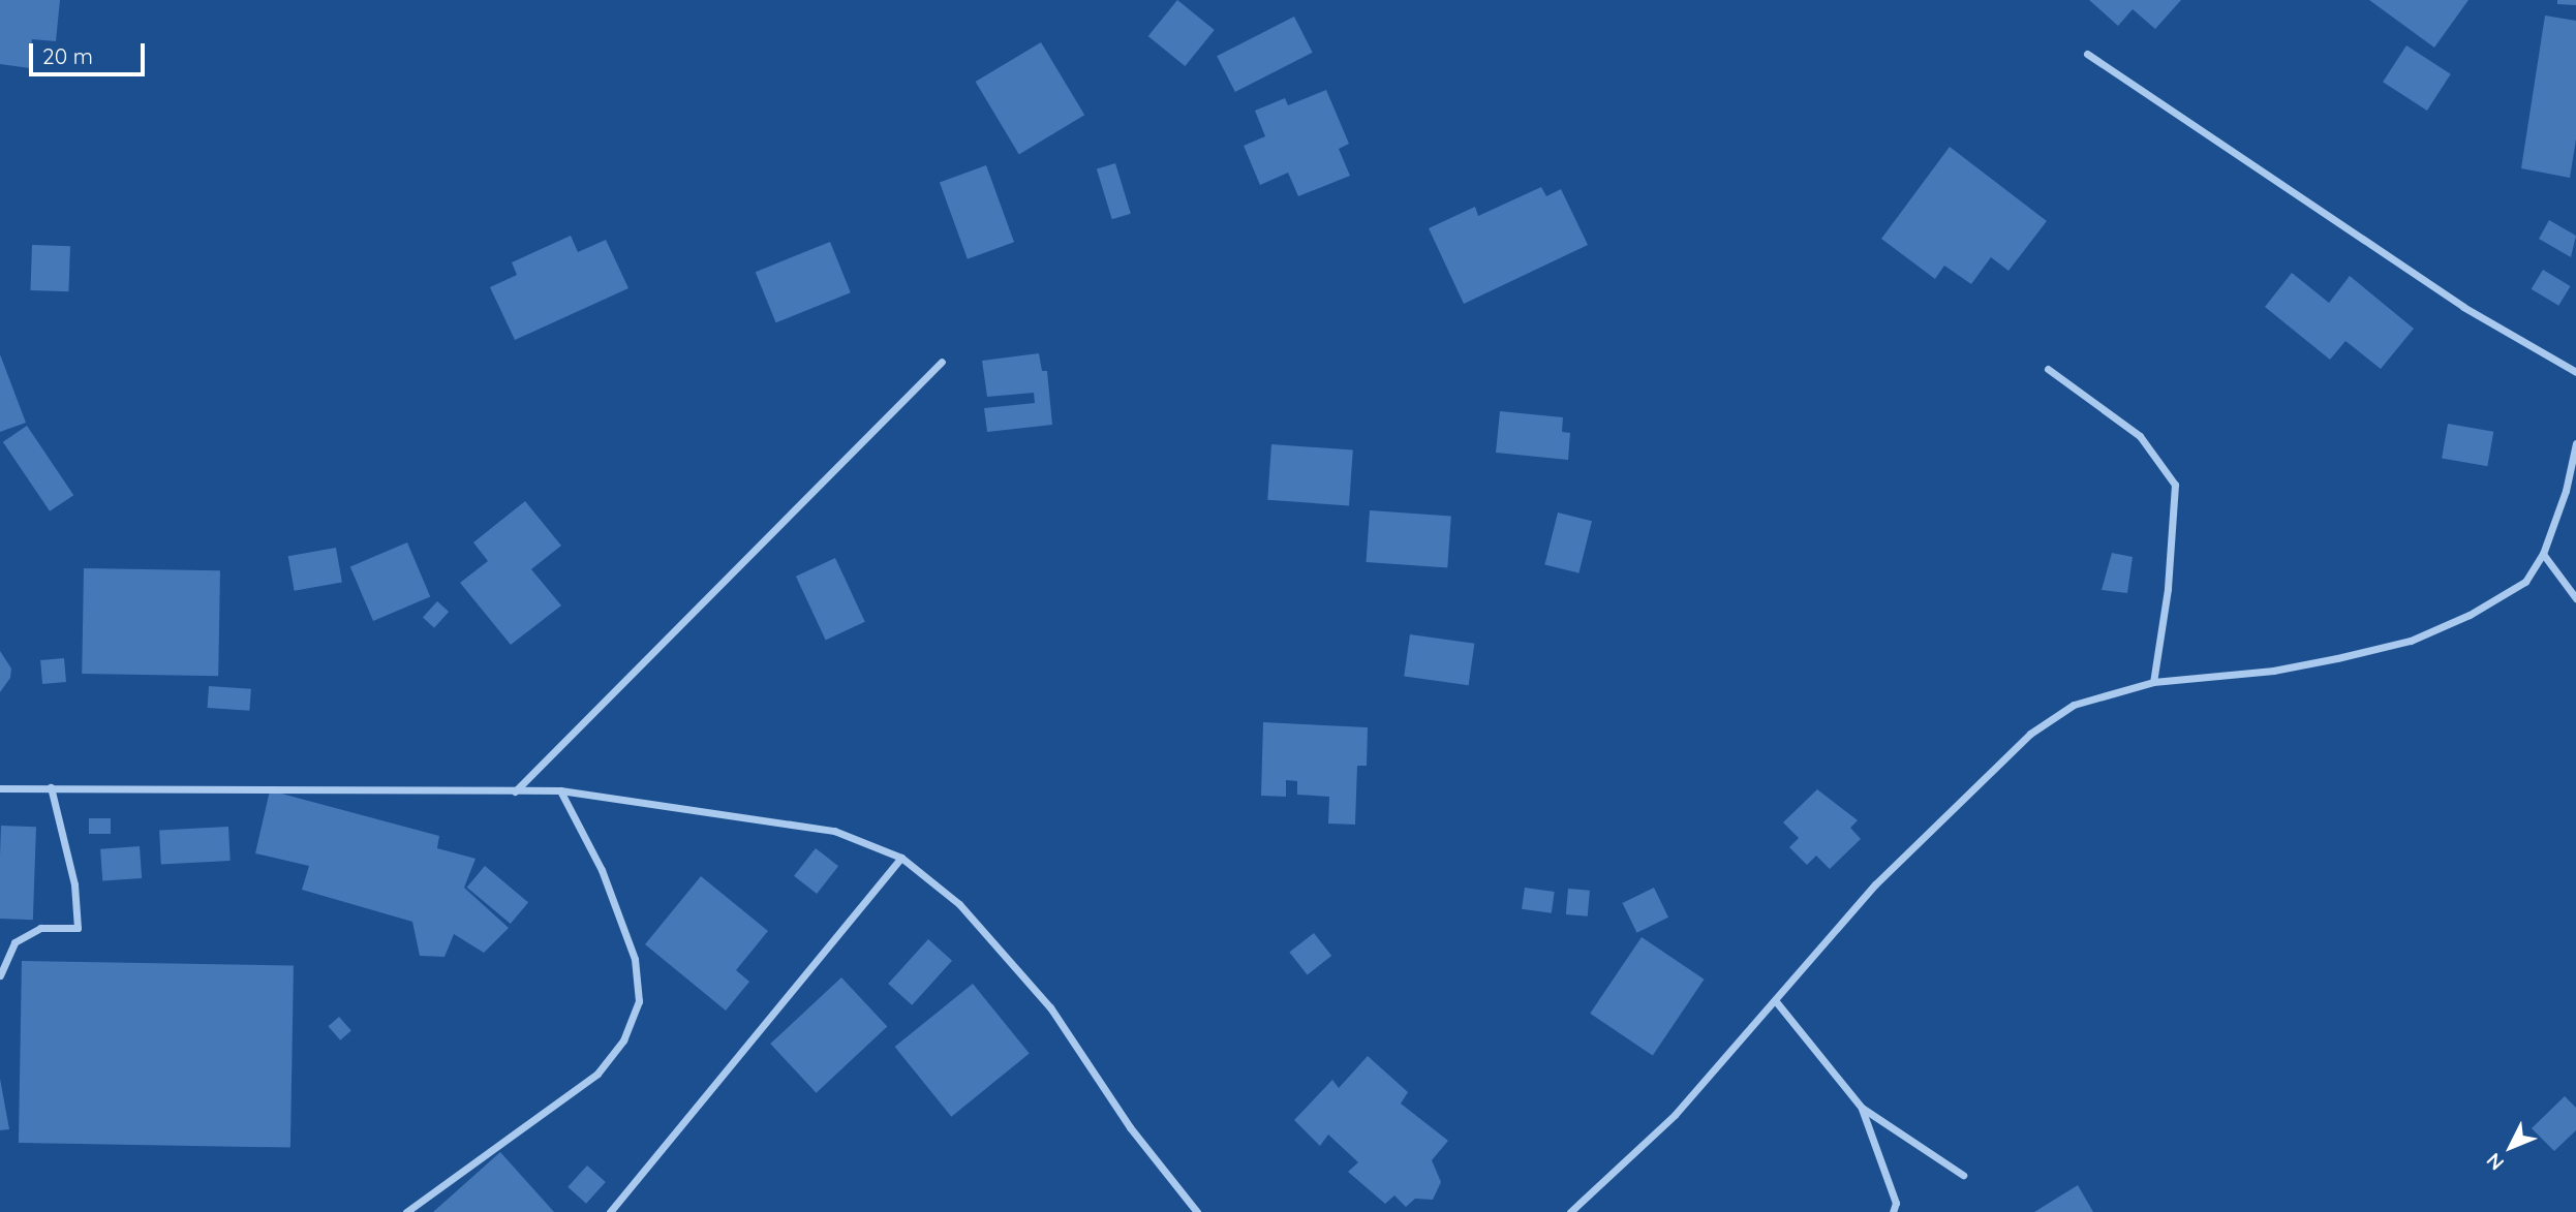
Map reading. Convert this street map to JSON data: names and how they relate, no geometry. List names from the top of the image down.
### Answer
{
  "scale_bar": "20 m",
  "north": "bottom left"
}
